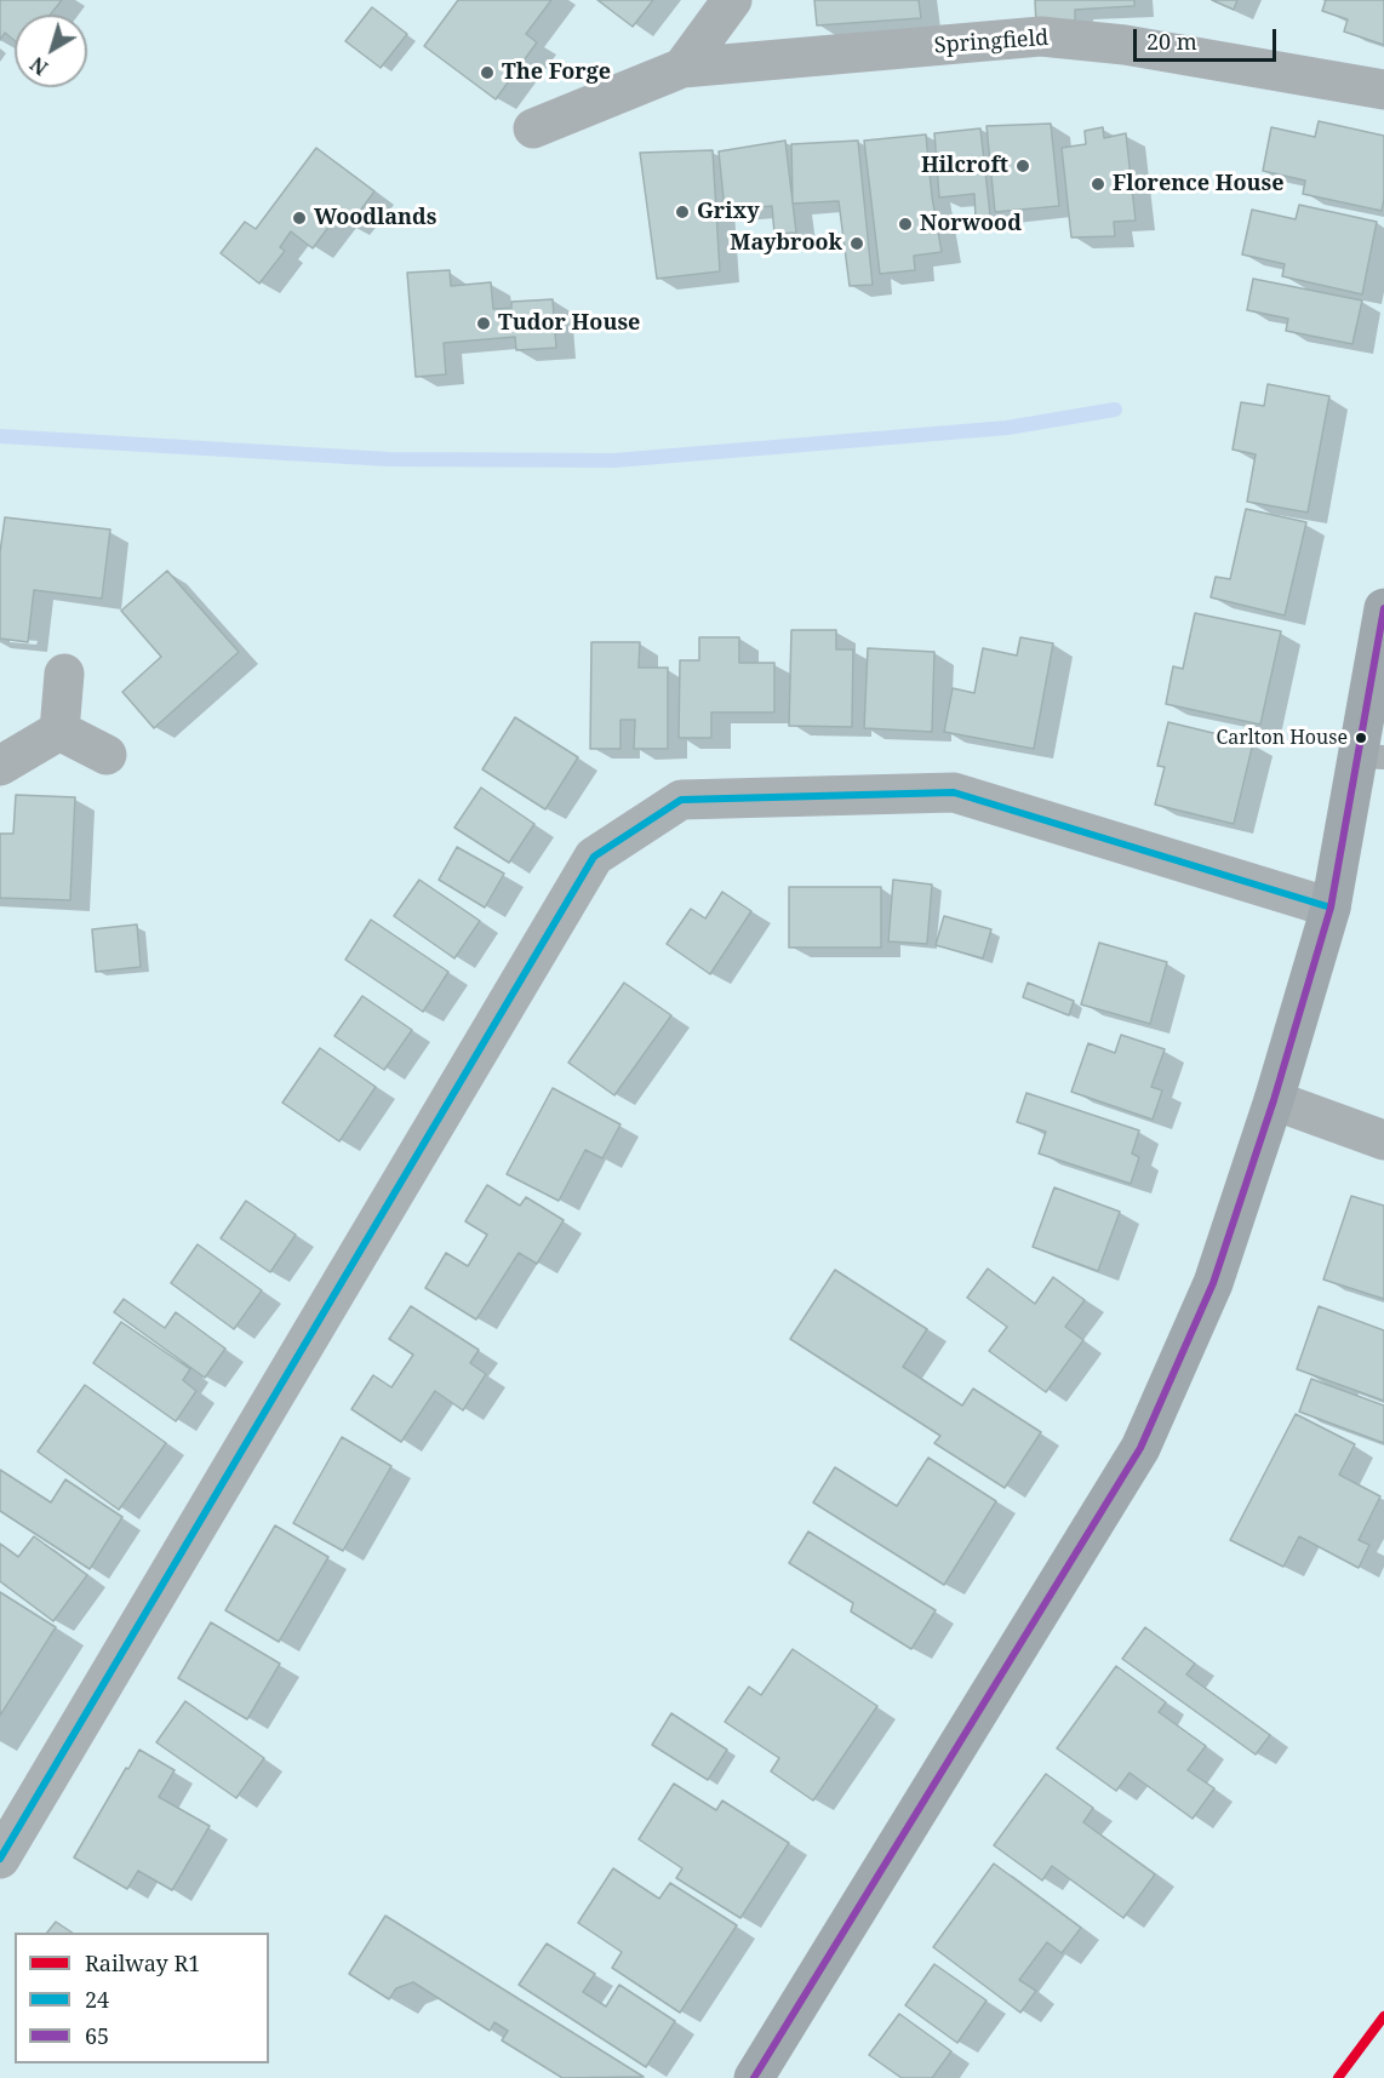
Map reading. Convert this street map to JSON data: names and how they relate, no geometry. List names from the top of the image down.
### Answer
{
  "streets": {
    "street": ["Springfield"]
  },
  "places": [
    "The Forge",
    "Hilcroft",
    "Florence House",
    "Grixy",
    "Woodlands",
    "Norwood",
    "Maybrook",
    "Tudor House",
    "Carlton House"
  ],
  "lines": ["transit line 65", "transit line 24", "rail line R1"],
  "legend": ["Railway R1", "24", "65"],
  "scale_bar": "20 m",
  "north": "bottom left"
}
